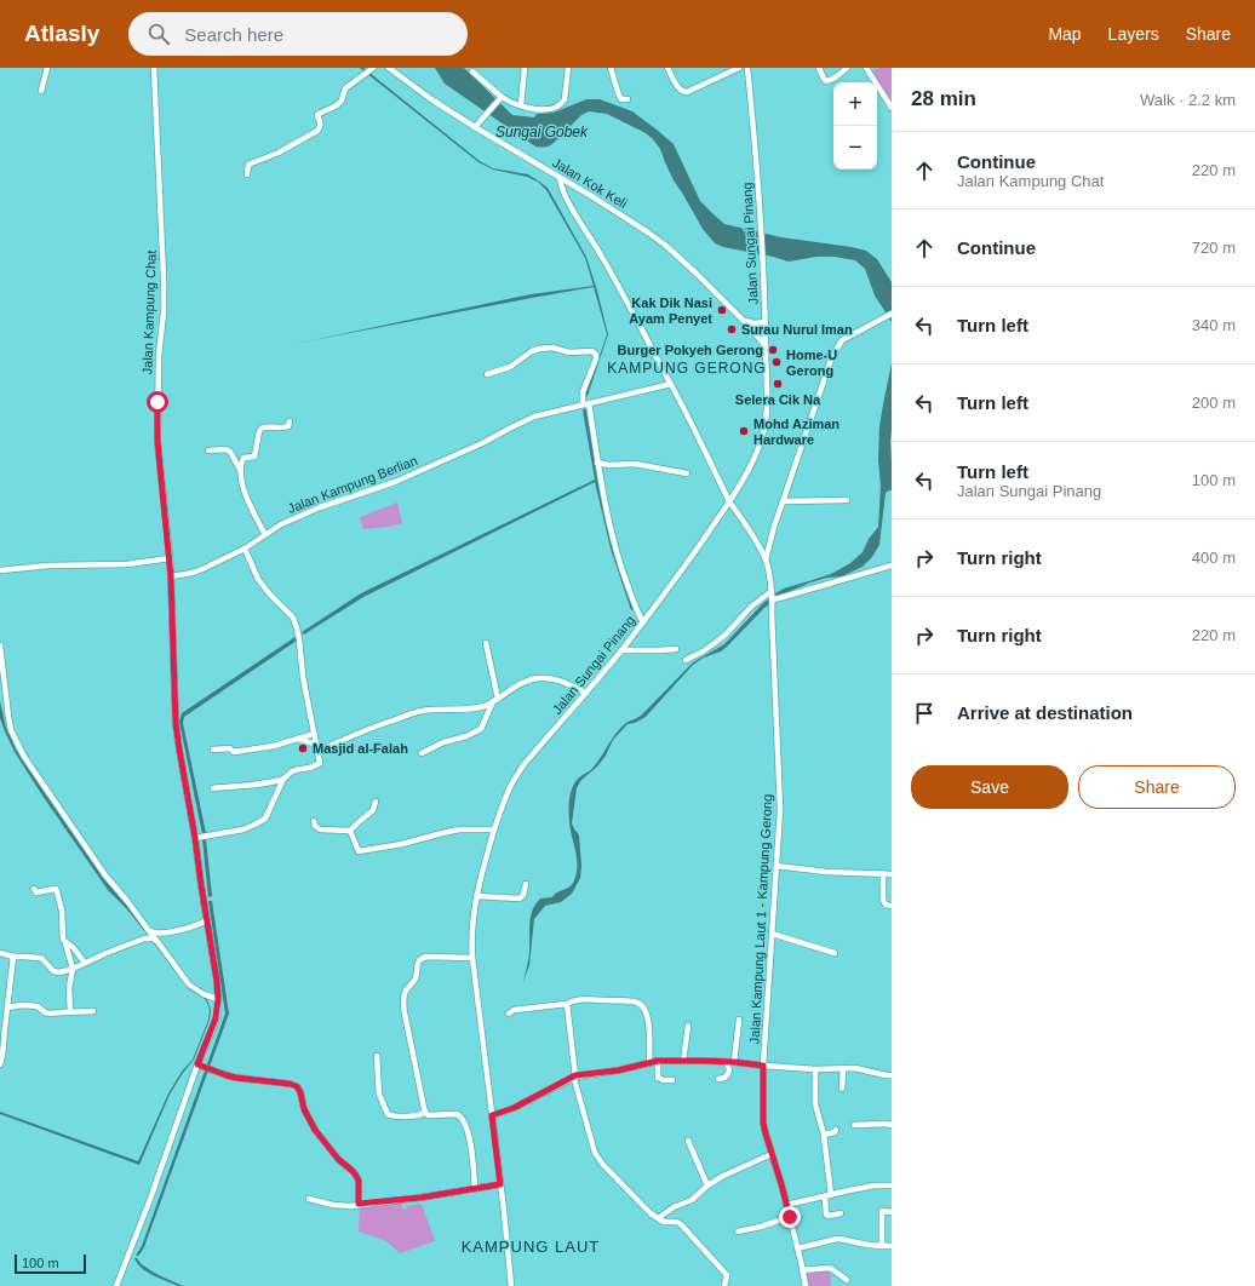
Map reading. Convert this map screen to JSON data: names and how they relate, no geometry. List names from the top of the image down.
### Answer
{
  "streets": {
    "street": [
      "Jalan Kok Keli",
      "Jalan Sungai Pinang",
      "Jalan Kampung Chat",
      "Jalan Kampung Berlian",
      "Jalan Kampung Laut 1 - Kampung Gerong"
    ]
  },
  "crossings": [
    ["Jalan Kok Keli", "Jalan Sungai Pinang"],
    ["Jalan Kok Keli", "Jalan Kampung Laut 1 - Kampung Gerong"],
    ["Jalan Sungai Pinang", "Jalan Kampung Laut 1 - Kampung Gerong"],
    ["Jalan Kampung Berlian", "Jalan Kampung Laut 1 - Kampung Gerong"]
  ],
  "districts": ["KAMPUNG GERONG", "KAMPUNG LAUT"],
  "water": ["Sungai Gobek"],
  "places": [
    "Kak Dik Nasi Ayam Penyet",
    "Surau Nurul Iman",
    "Burger Pokyeh Gerong",
    "Home-U Gerong",
    "Selera Cik Na",
    "Mohd Aziman Hardware",
    "Masjid al-Falah"
  ],
  "scale_bar": "100 m",
  "page": {
    "header": "Atlasly",
    "search": "Search here",
    "nav": ["Map", "Layers", "Share"],
    "heading": ["28 min", "Walk · 2.2 km"],
    "map_buttons": ["+", "−"],
    "list": [
      ["Continue", "Jalan Kampung Chat", "220 m"],
      ["Continue", "720 m"],
      ["Turn left", "340 m"],
      ["Turn left", "200 m"],
      ["Turn left", "Jalan Sungai Pinang", "100 m"],
      ["Turn right", "400 m"],
      ["Turn right", "220 m"],
      "Arrive at destination"
    ],
    "buttons": ["Save", "Share"],
    "scale": "100 m"
  }
}
